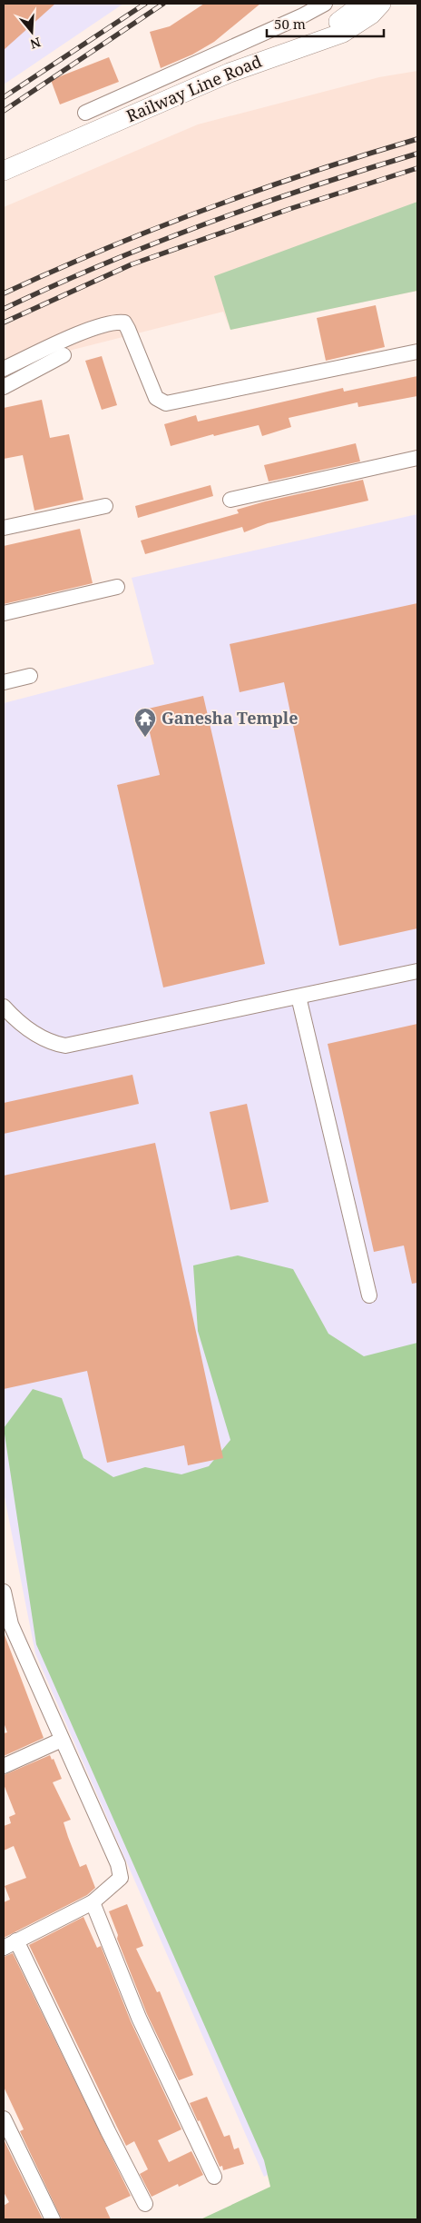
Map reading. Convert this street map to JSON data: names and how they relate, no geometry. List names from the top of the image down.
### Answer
{
  "streets": {
    "main road": ["Railway Line Road"]
  },
  "places": {
    "temple": ["Ganesha Temple"]
  },
  "scale_bar": "50 m",
  "north": "bottom"
}
